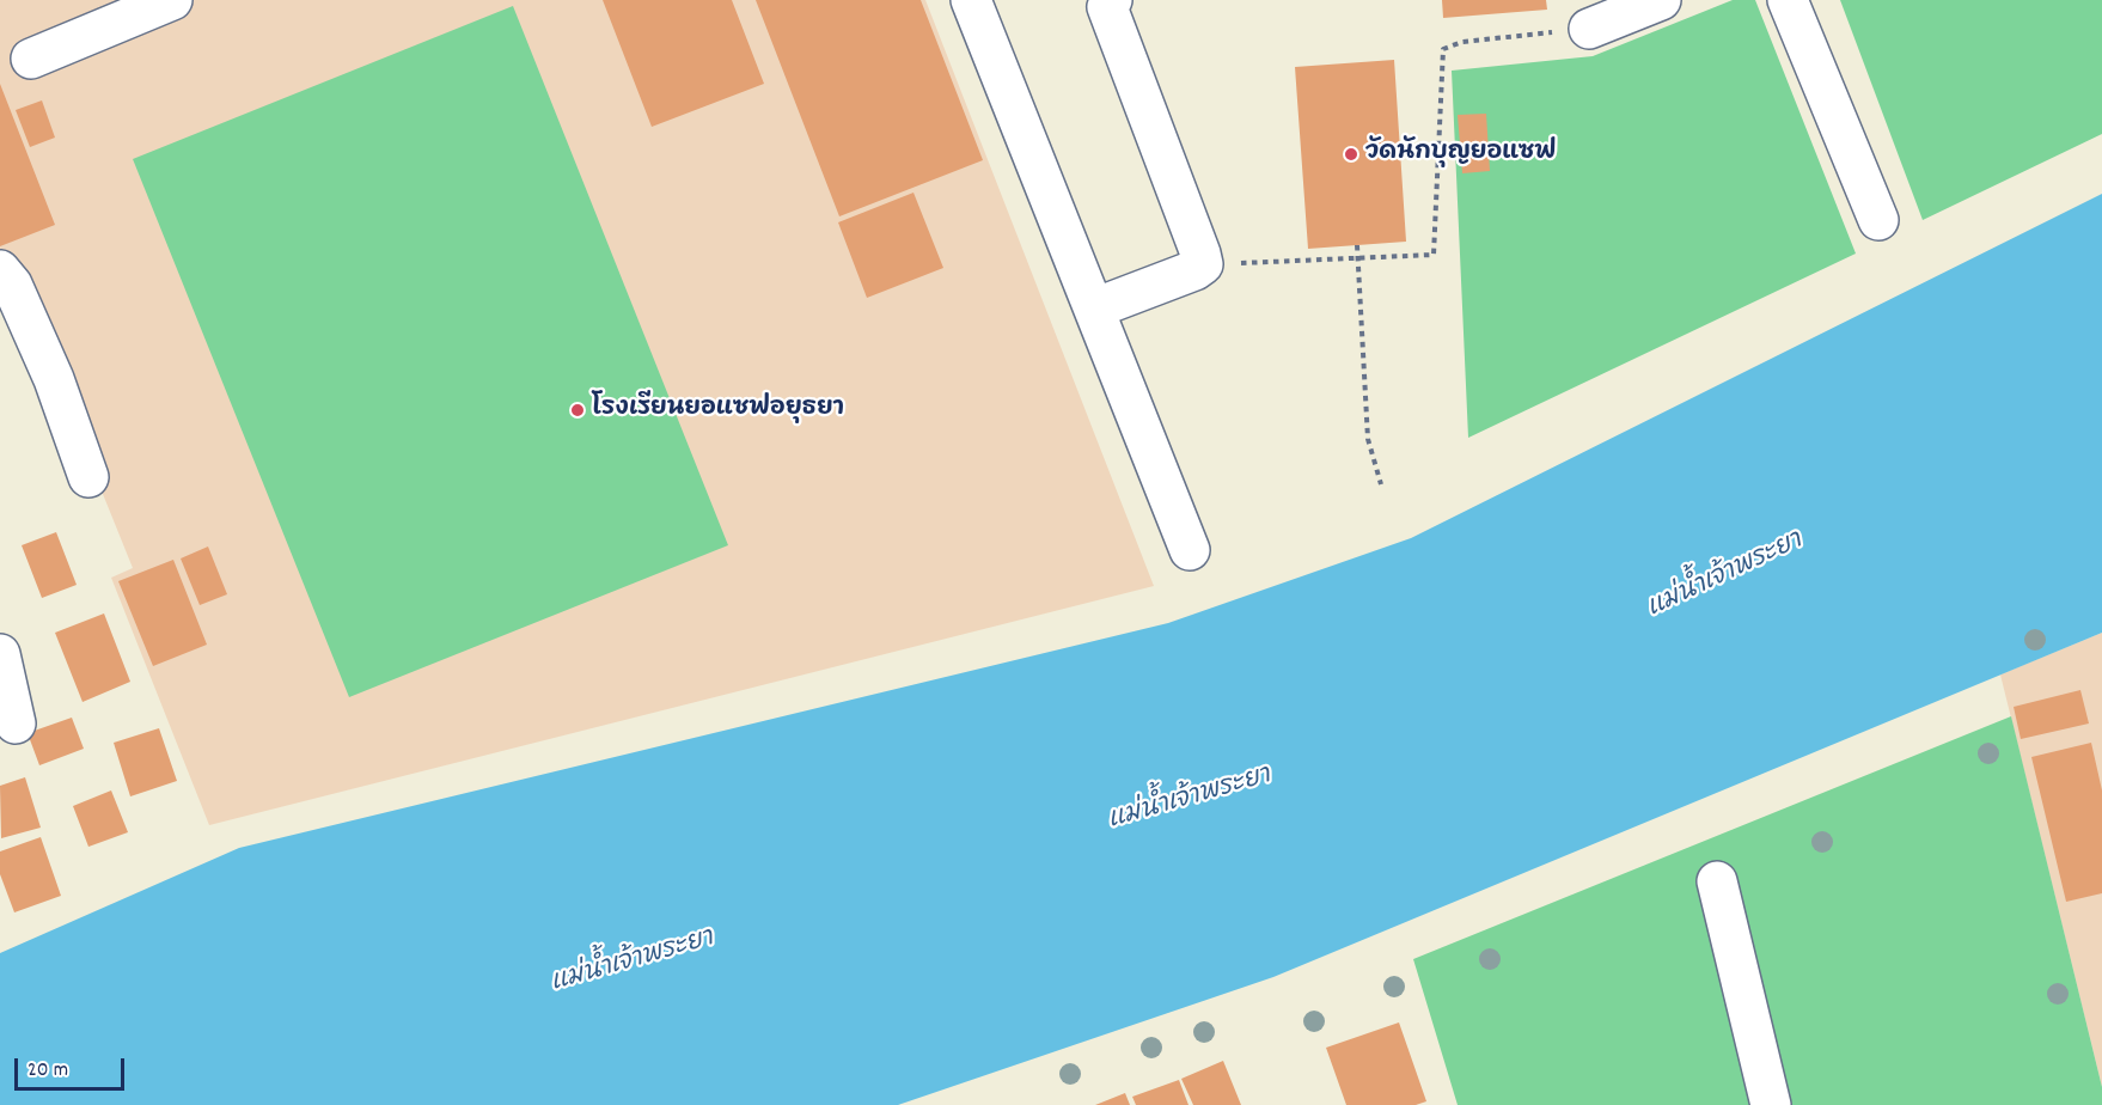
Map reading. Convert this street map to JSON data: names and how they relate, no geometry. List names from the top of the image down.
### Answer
{
  "water": ["แม่น้ำเจ้าพระยา"],
  "places": ["วัดนักบุญยอแซฟ", "โรงเรียนยอแซฟอยุธยา"],
  "scale_bar": "20 m"
}
